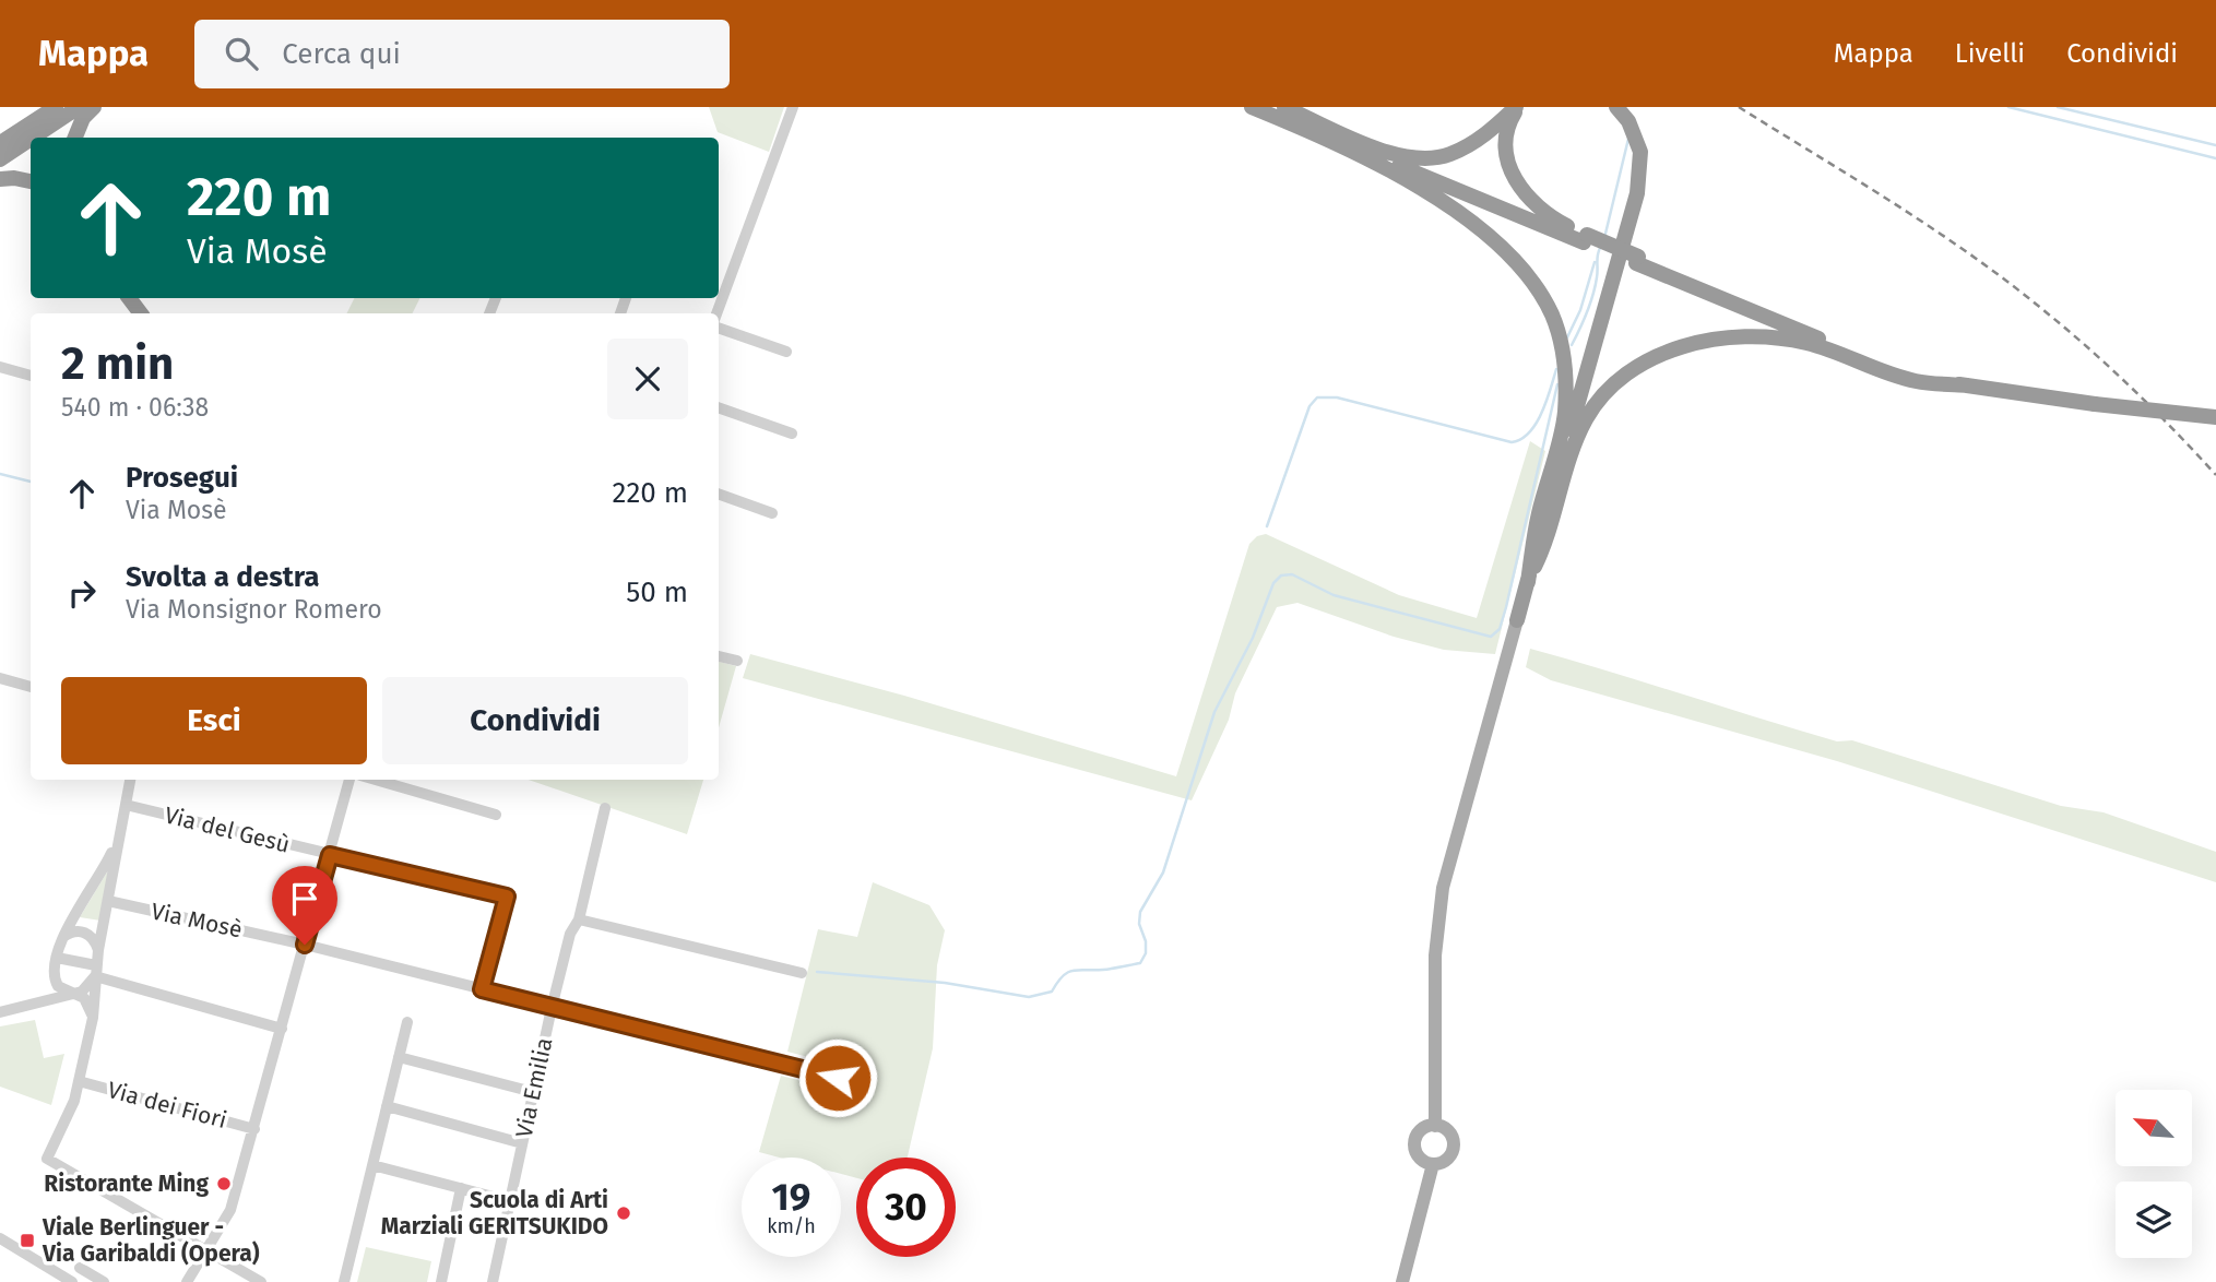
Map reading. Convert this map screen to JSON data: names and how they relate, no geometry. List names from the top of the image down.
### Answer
{
  "streets": {
    "street": [
      "Via del Gesù",
      "Via Mosè",
      "Via Emilia",
      "Via dei Fiori"
    ]
  },
  "crossings": [
    ["Via del Gesù", "Via Mosè"],
    ["Via Mosè", "Via Emilia"]
  ],
  "places": {
    "other": ["Ristorante Ming", "Scuola di Arti Marziali GERITSUKIDO"],
    "transit": ["Viale Berlinguer - Via Garibaldi (Opera)"]
  },
  "north": "top left",
  "page": {
    "header": "Mappa",
    "search": "Cerca qui",
    "nav": ["Mappa", "Livelli", "Condividi"],
    "turn": ["220 m", "Via Mosè"],
    "heading": ["2 min", "540 m · 06:38"],
    "list": [
      {
        "name": "Prosegui",
        "note": "Via Mosè",
        "value": "220 m"
      },
      {
        "name": "Svolta a destra",
        "note": "Via Monsignor Romero",
        "value": "50 m"
      }
    ],
    "buttons": ["Esci", "Condividi"],
    "speed": "19 km/h",
    "limit": "30"
  }
}
